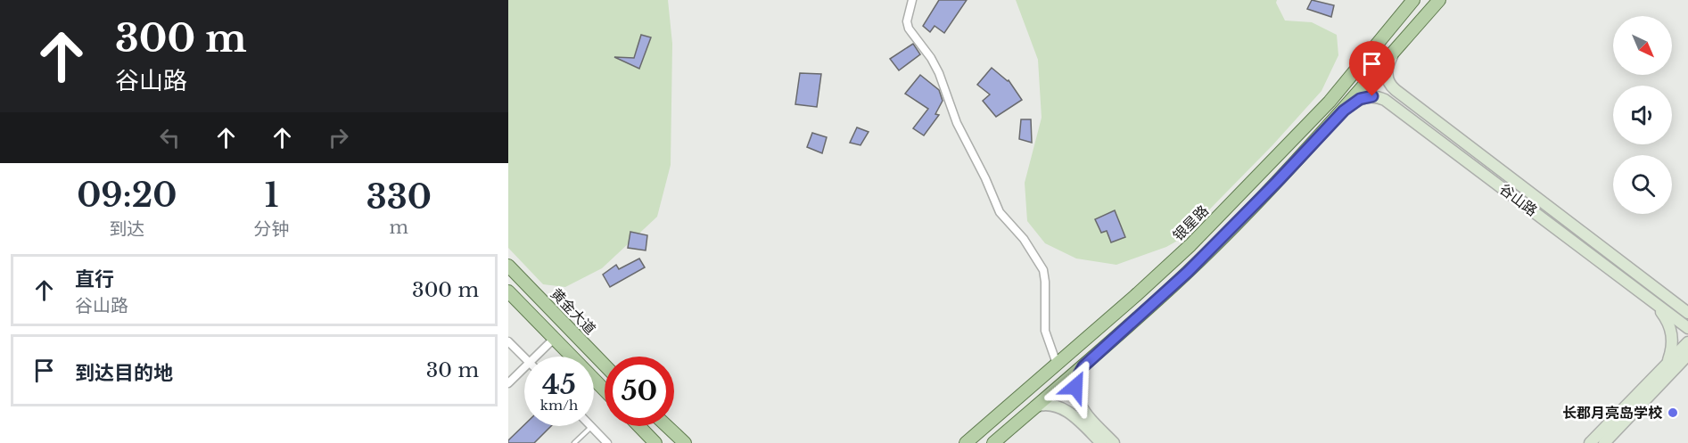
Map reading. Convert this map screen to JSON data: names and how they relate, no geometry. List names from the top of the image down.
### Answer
{
  "streets": {
    "main road": ["谷山路", "银星路", "黄金大道"]
  },
  "places": ["长郡月亮岛学校"],
  "north": "bottom right",
  "page": {
    "turn": ["300 m", "谷山路"],
    "eta": [
      "09:20",
      "到达",
      "1",
      "分钟",
      "330",
      "m"
    ],
    "list": [
      {
        "name": "直行",
        "note": "谷山路",
        "value": "300 m"
      },
      {
        "name": "到达目的地",
        "value": "30 m"
      }
    ],
    "speed": "45 km/h",
    "limit": "50"
  }
}
